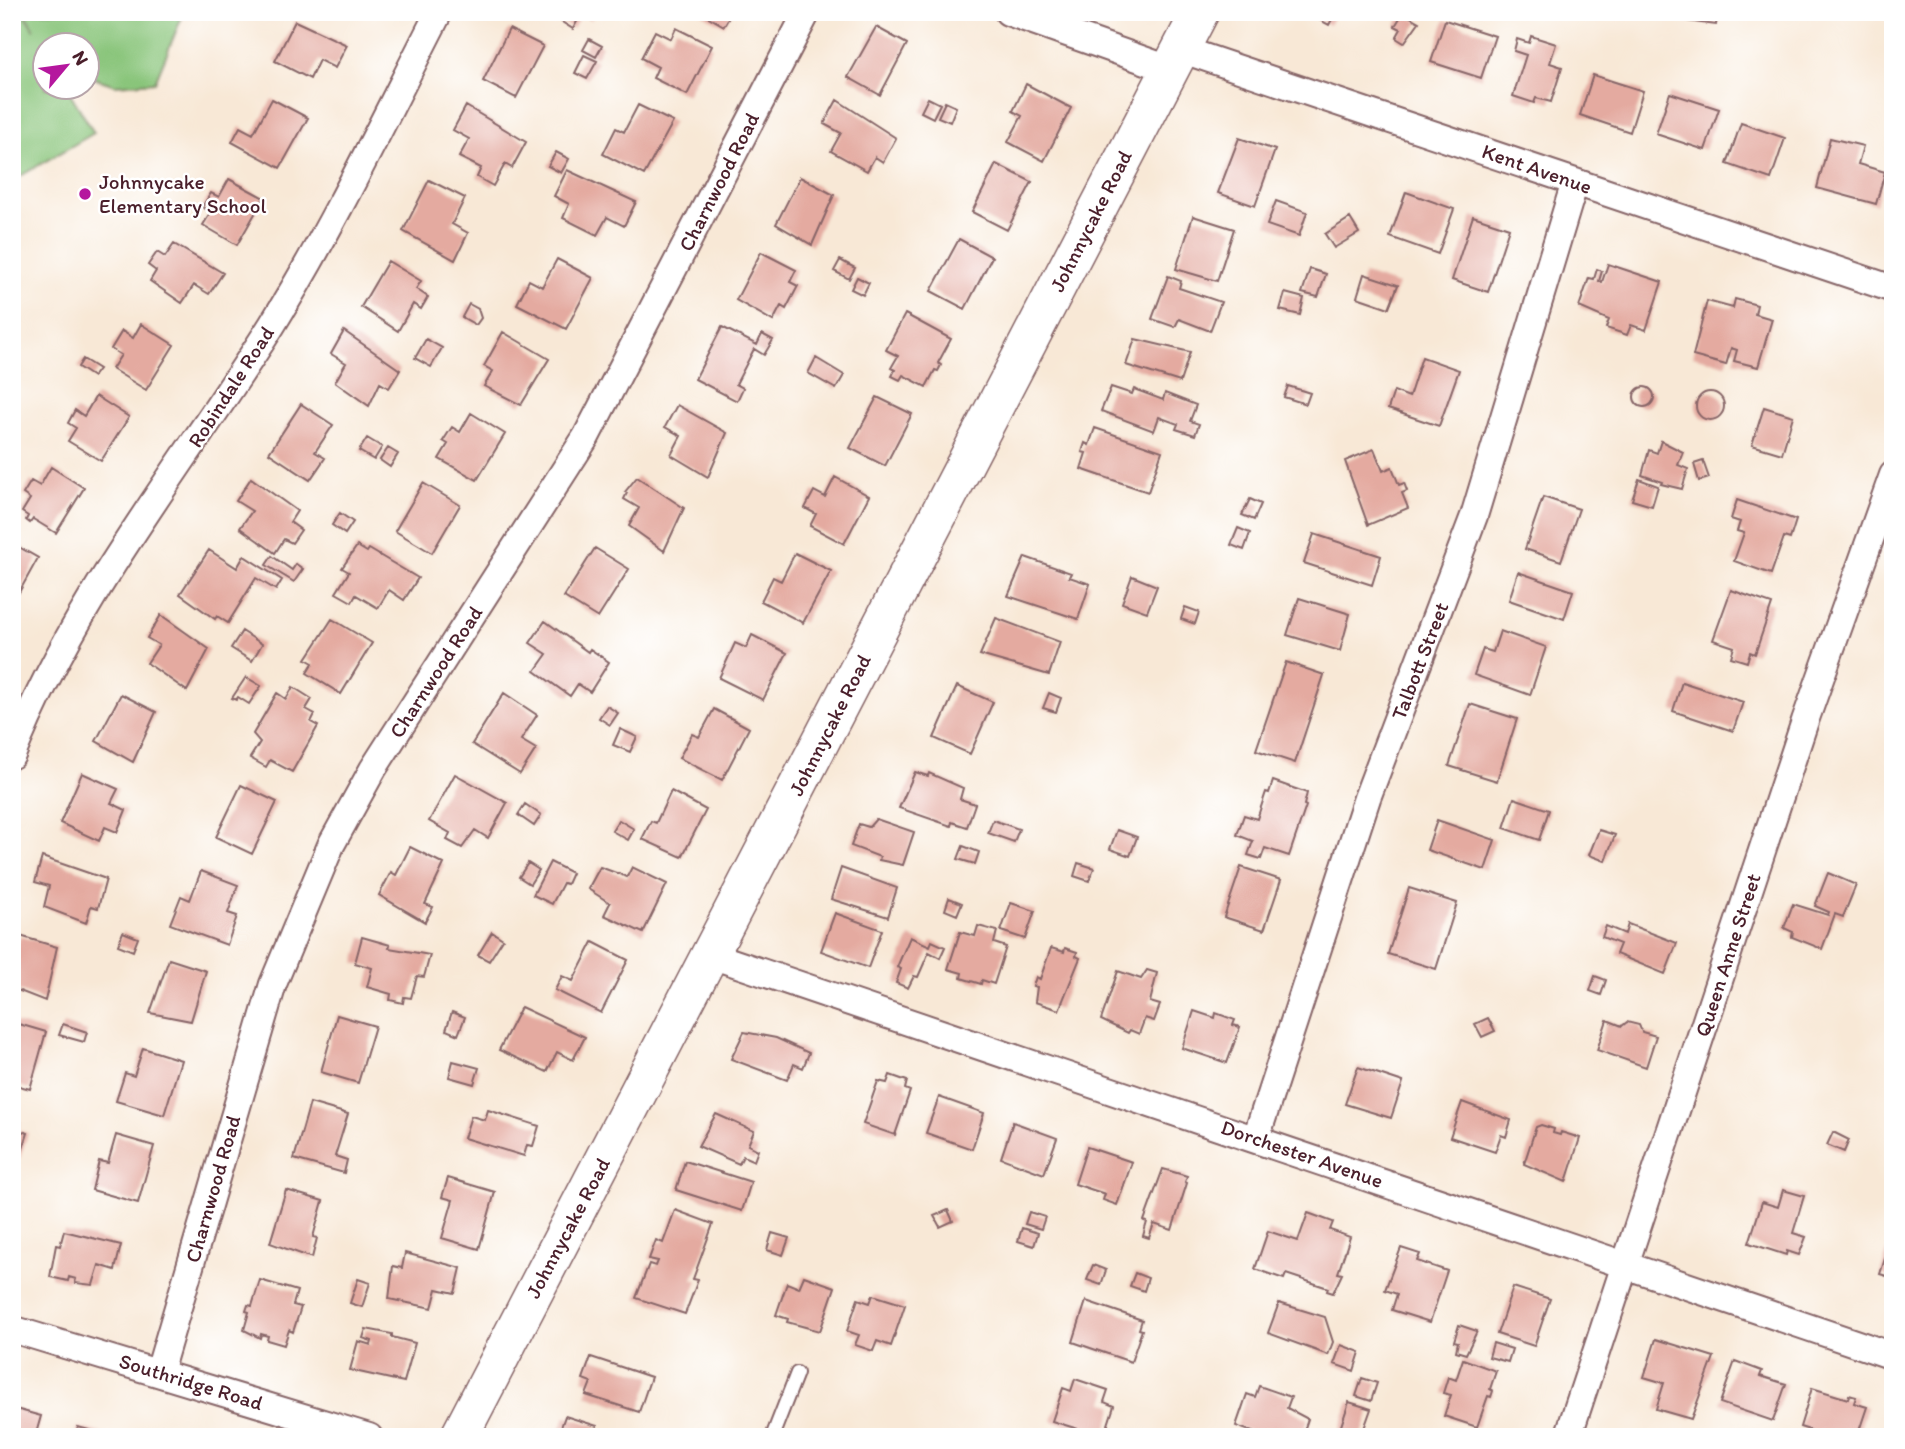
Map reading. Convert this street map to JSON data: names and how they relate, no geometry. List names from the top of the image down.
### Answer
{
  "streets": {
    "main road": ["Johnnycake Road"],
    "street": [
      "Kent Avenue",
      "Charnwood Road",
      "Robindale Road",
      "Talbott Street",
      "Queen Anne Street",
      "Dorchester Avenue",
      "Southridge Road"
    ]
  },
  "crossings": [
    ["Kent Avenue", "Johnnycake Road"],
    ["Kent Avenue", "Talbott Street"],
    ["Charnwood Road", "Southridge Road"],
    ["Johnnycake Road", "Dorchester Avenue"],
    ["Talbott Street", "Dorchester Avenue"],
    ["Queen Anne Street", "Dorchester Avenue"]
  ],
  "places": ["Johnnycake Elementary School"],
  "north": "top right"
}
